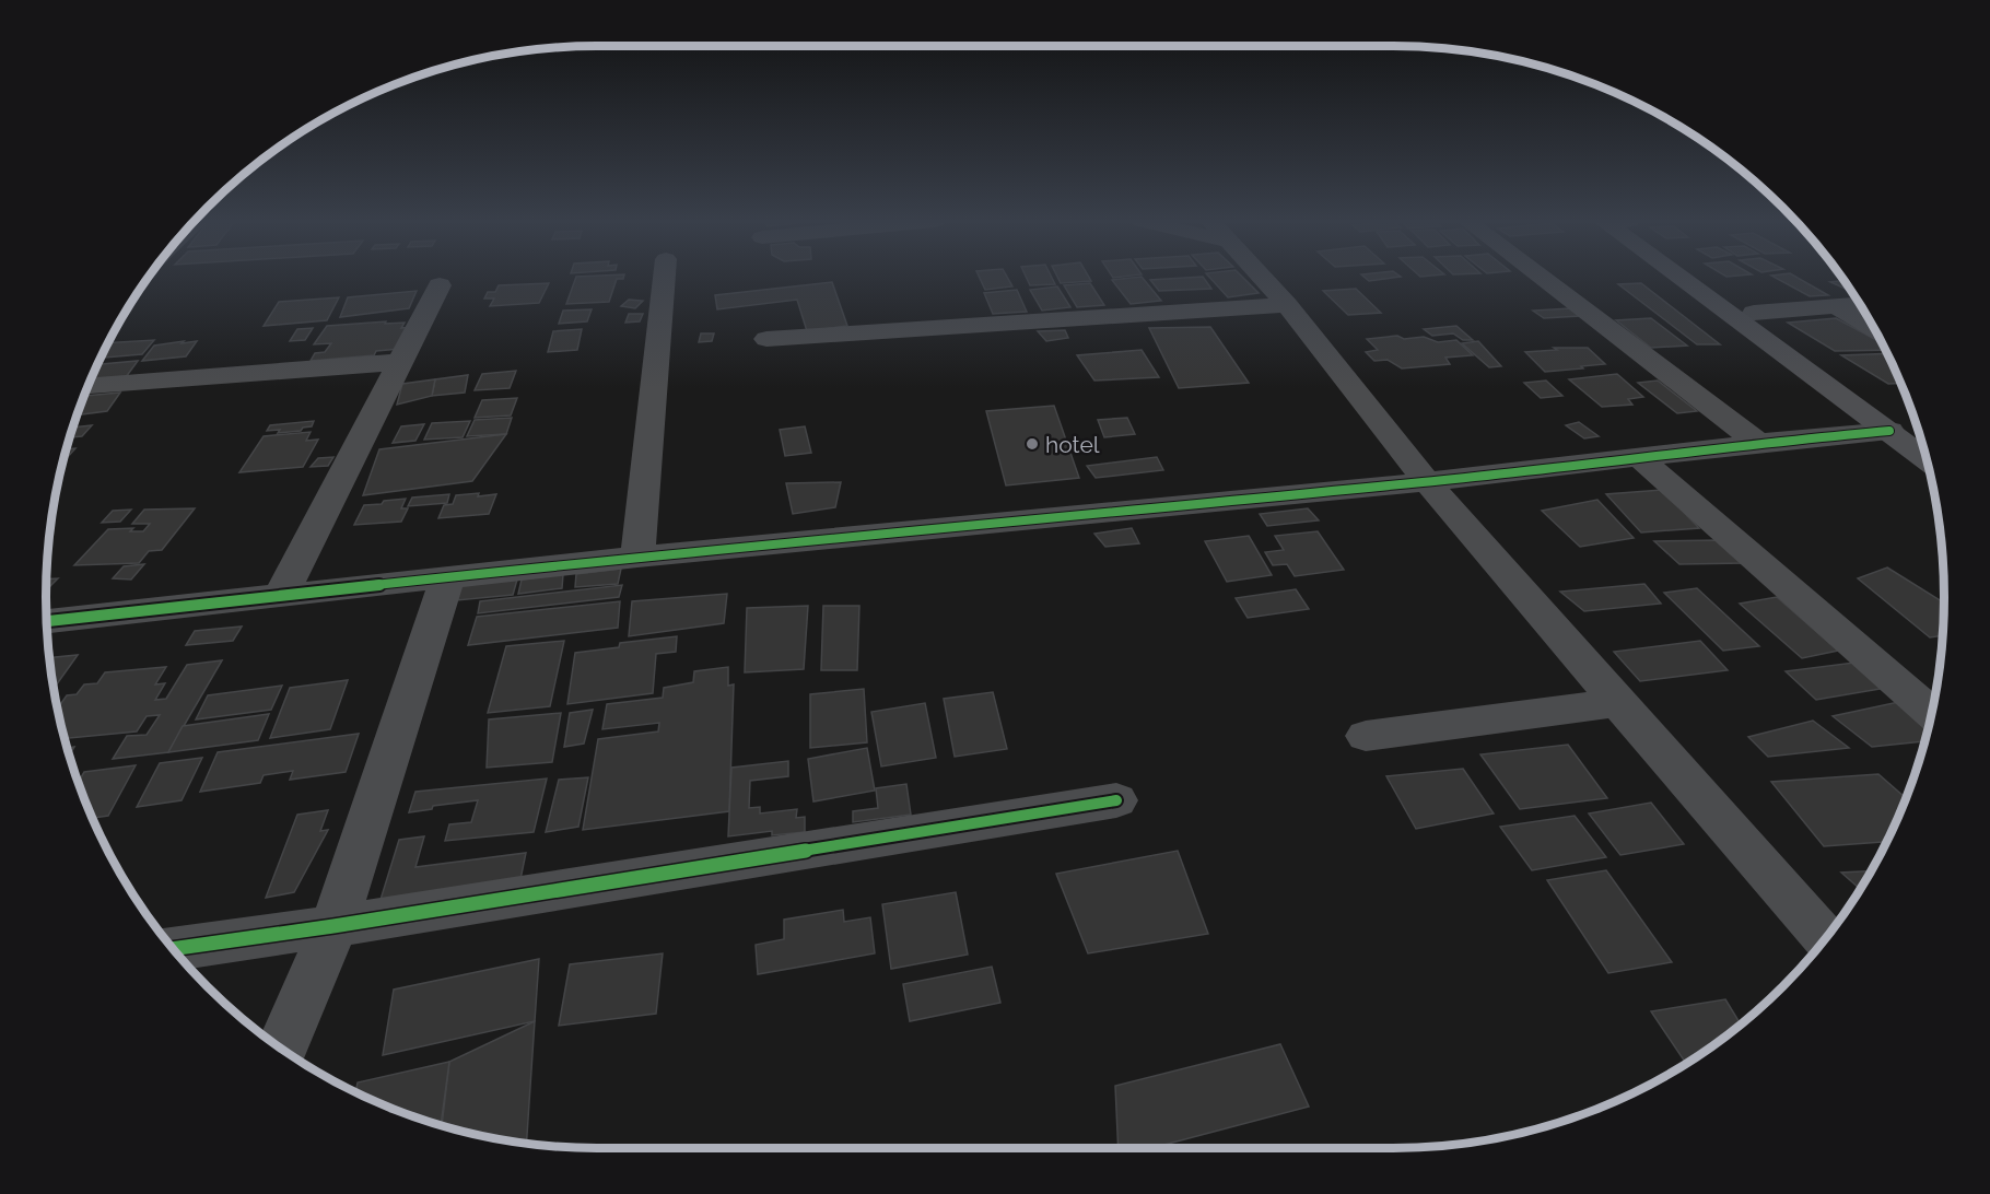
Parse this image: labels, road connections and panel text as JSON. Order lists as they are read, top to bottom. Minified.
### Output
{"places":["hotel"]}
